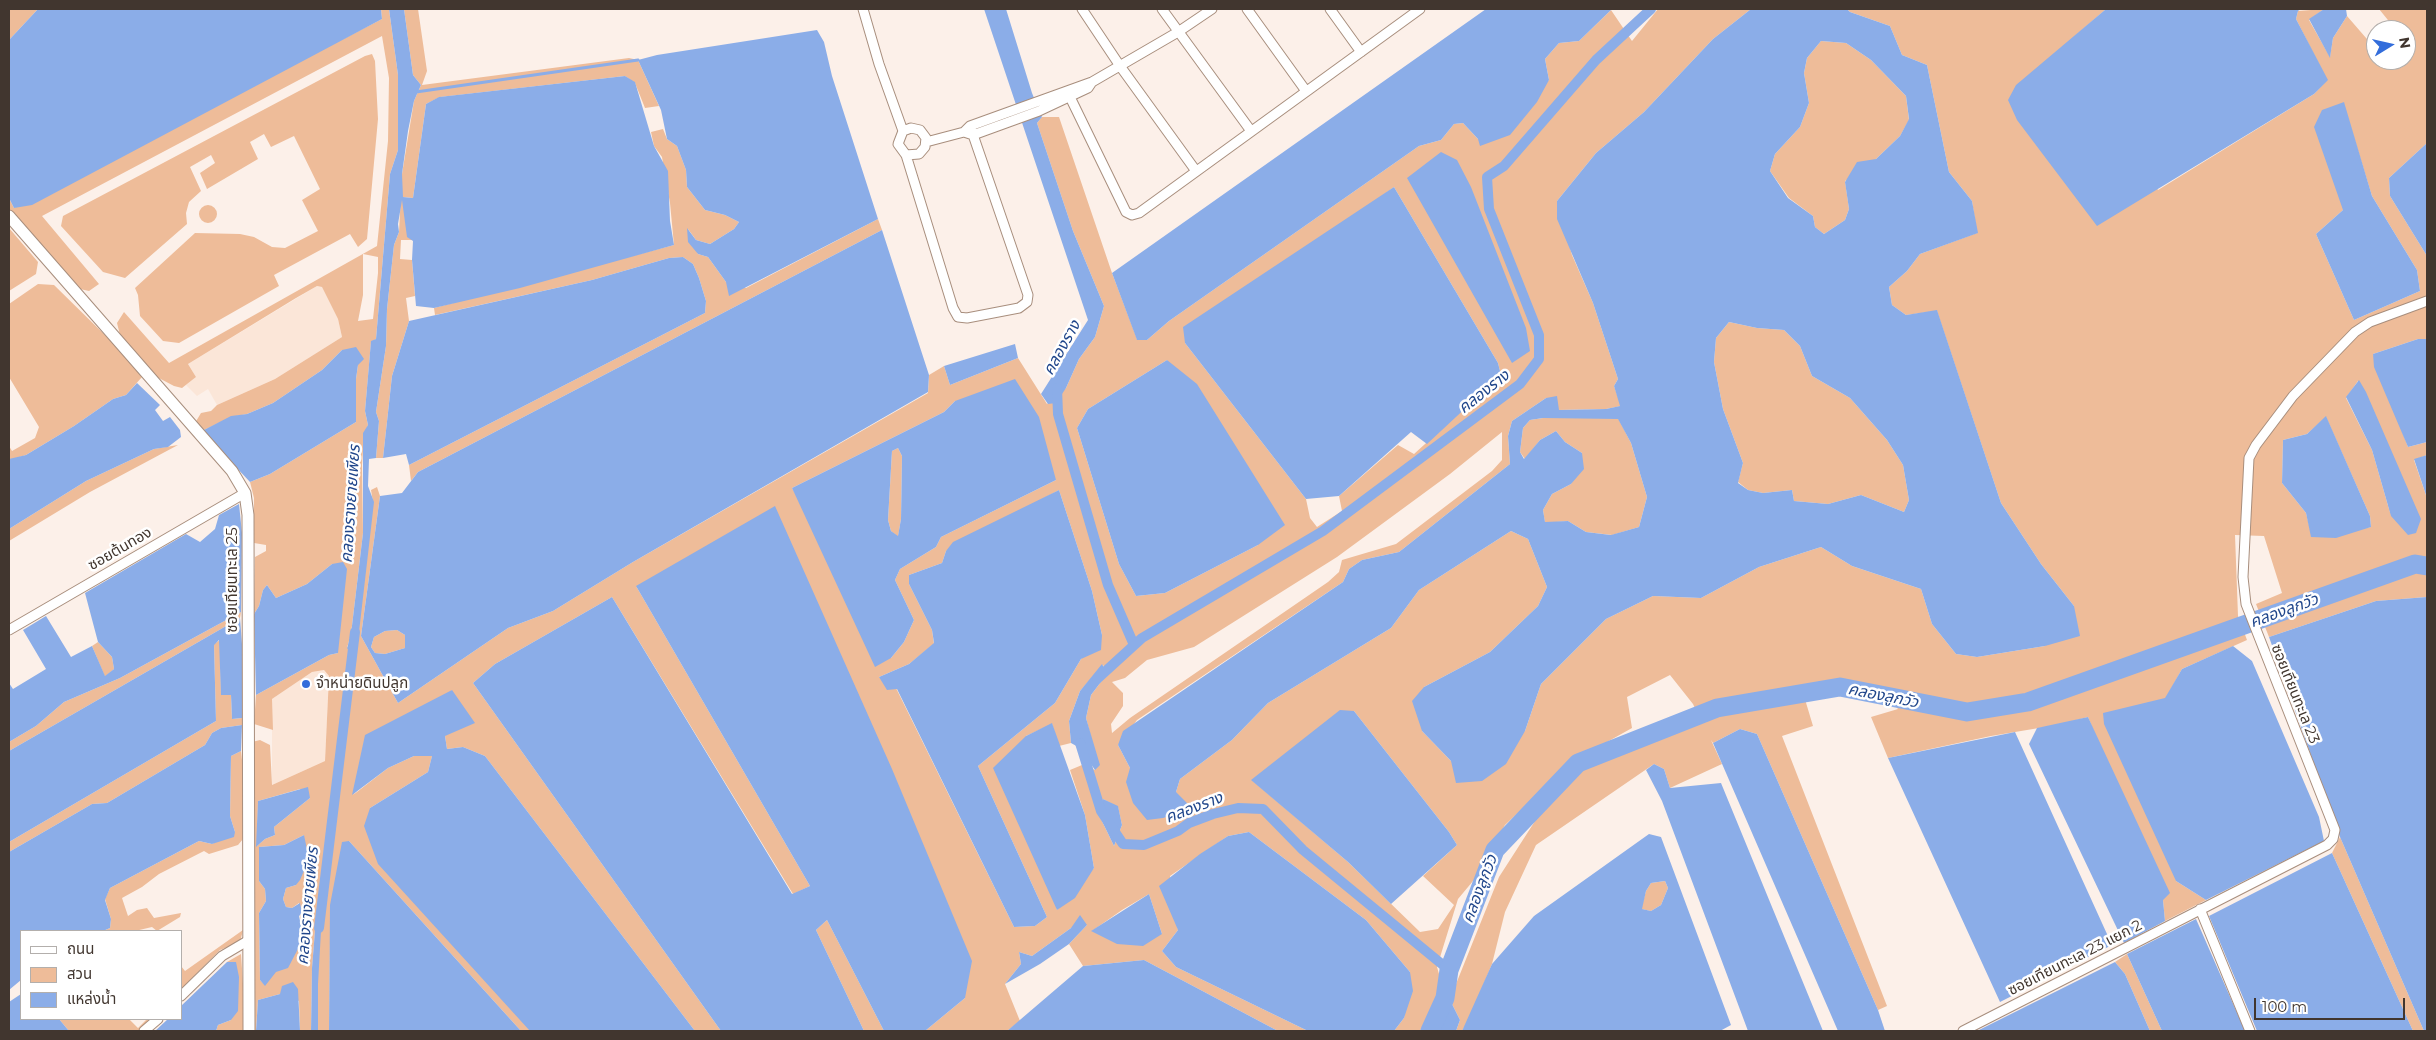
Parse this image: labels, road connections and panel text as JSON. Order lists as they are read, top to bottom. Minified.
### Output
{"streets":{"street":["ซอยต้นทอง","ซอยเทียนทะเล 25","ซอยเทียนทะเล 23","ซอยเทียนทะเล 23 แยก 2"]},"crossings":[["ซอยต้นทอง","ซอยเทียนทะเล 25"],["ซอยเทียนทะเล 23","ซอยเทียนทะเล 23 แยก 2"]],"water":["คลองราง","คลองรางยายเพียร","คลองลูกวัว"],"places":["จำหน่ายดินปลูก"],"legend":["ถนน","สวน","แหล่งน้ำ"],"scale_bar":"100 m","north":"right"}
